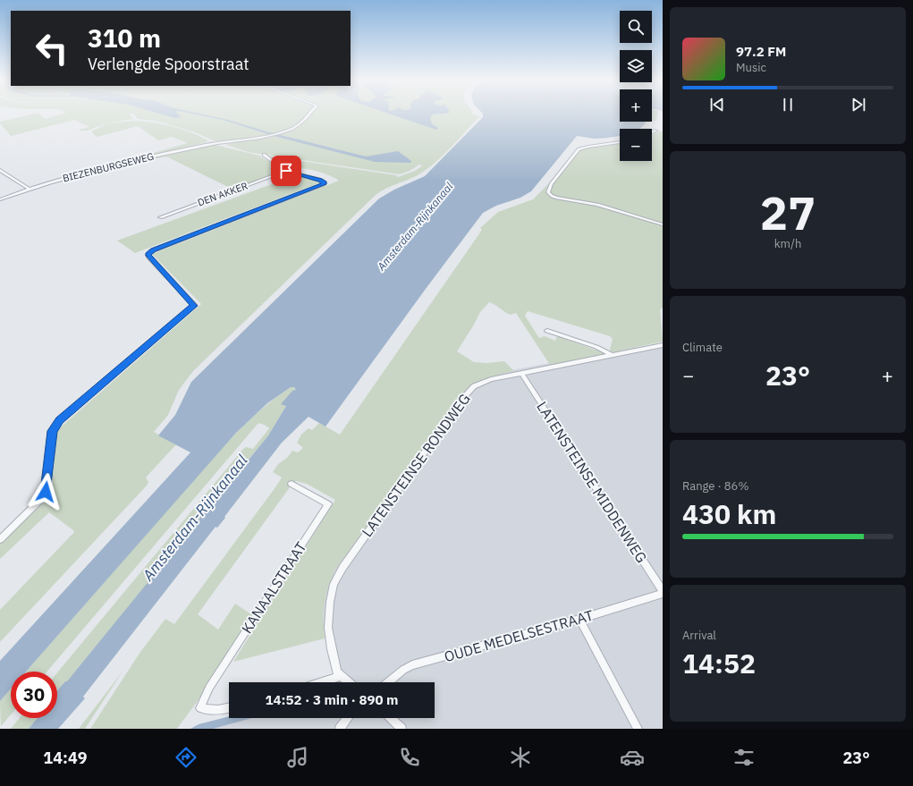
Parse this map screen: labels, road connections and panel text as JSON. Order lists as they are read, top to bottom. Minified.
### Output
{"streets":{"street":["BIEZENBURGSEWEG","DEN AKKER","LATENSTEINSE RONDWEG","LATENSTEINSE MIDDENWEG","KANAALSTRAAT","OUDE MEDELSESTRAAT"]},"crossings":[["LATENSTEINSE RONDWEG","LATENSTEINSE MIDDENWEG"],["LATENSTEINSE MIDDENWEG","OUDE MEDELSESTRAAT"]],"water":["Amsterdam-Rijnkanaal"],"page":{"map_buttons":["+","−"],"turn":["310 m","Verlengde Spoorstraat"],"song":["97.2 FM","Music"],"tile":[["27","km/h"],"Climate",["Range · 86%","430 km"],["Arrival","14:52"]],"heat":["−","23°","+"],"limit":"30","trip":"14:52 · 3 min · 890 m","tabs":["14:49","23°"]}}
